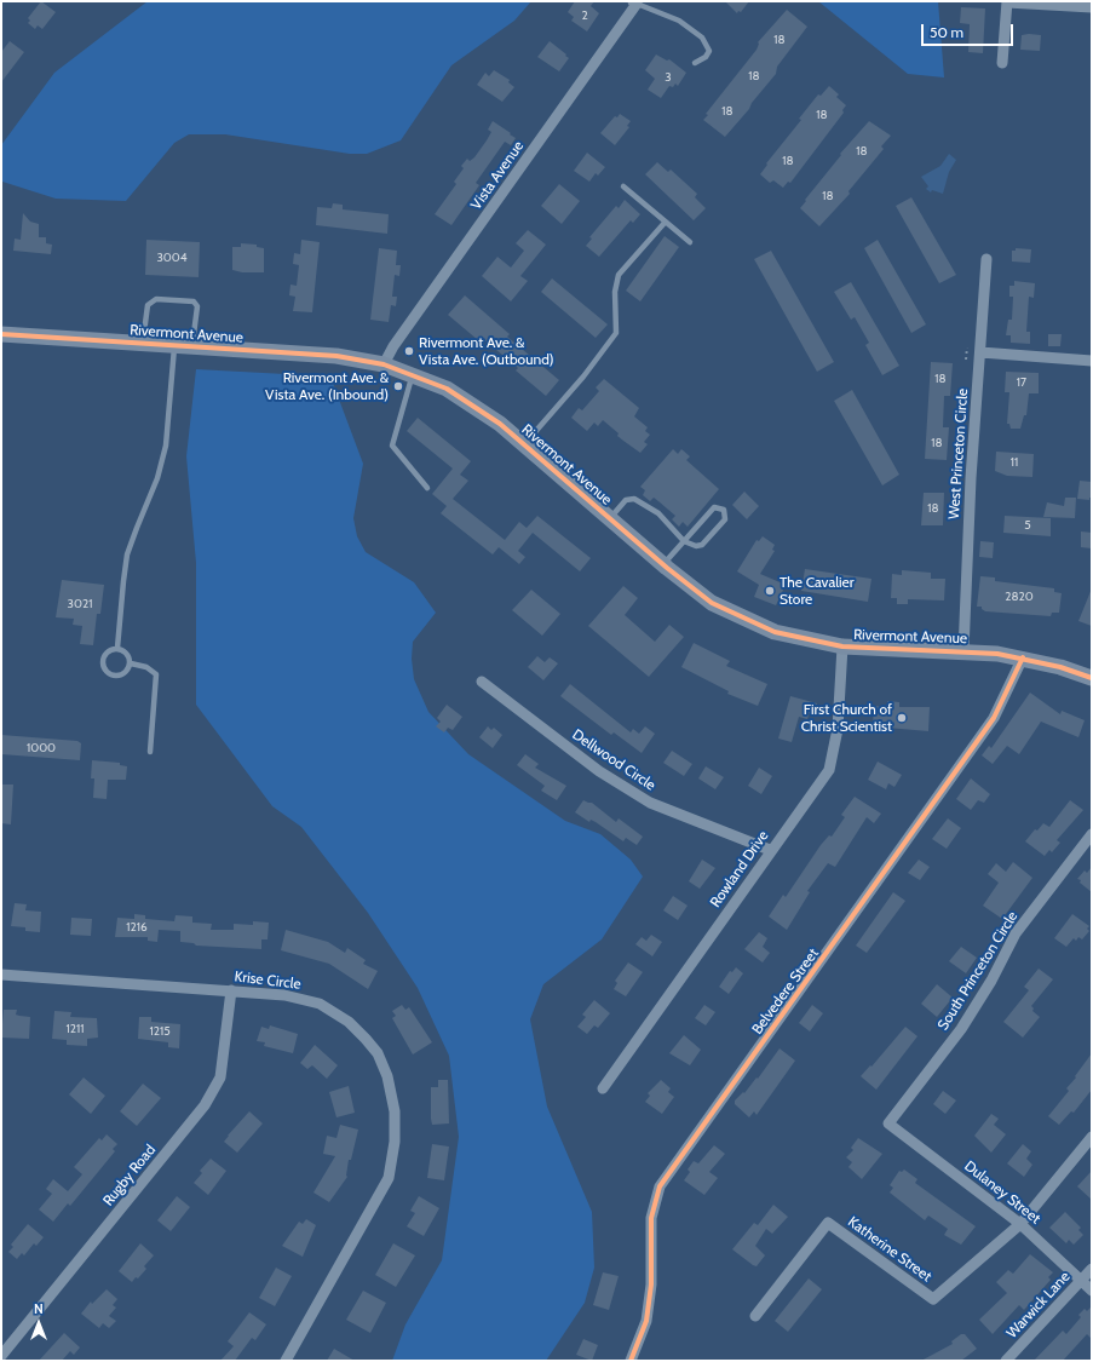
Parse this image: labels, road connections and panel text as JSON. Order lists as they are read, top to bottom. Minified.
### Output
{"streets":{"main road":["Rivermont Avenue"],"street":["Vista Avenue","West Princeton Circle","Dellwood Circle","Rowland Drive","South Princeton Circle","Krise Circle","Belvedere Street","Rugby Road","Dulaney Street","Katherine Street","Warwick Lane"]},"crossings":[["Vista Avenue","Rivermont Avenue"],["Rivermont Avenue","West Princeton Circle"],["Rivermont Avenue","Rowland Drive"],["Rivermont Avenue","Belvedere Street"],["Dellwood Circle","Rowland Drive"],["South Princeton Circle","Dulaney Street"],["Krise Circle","Rugby Road"],["Dulaney Street","Katherine Street"],["Dulaney Street","Warwick Lane"]],"places":["Rivermont Ave. & Vista Ave. (Outbound)","Rivermont Ave. & Vista Ave. (Inbound)","The Cavalier Store","First Church of Christ Scientist"],"house_numbers":["2","18","18","3","18","18","18","18","18","3004","18","17","18","11","18","5","2820","3021","1000","1216","1211","1215"],"scale_bar":"50 m","north":"top"}
